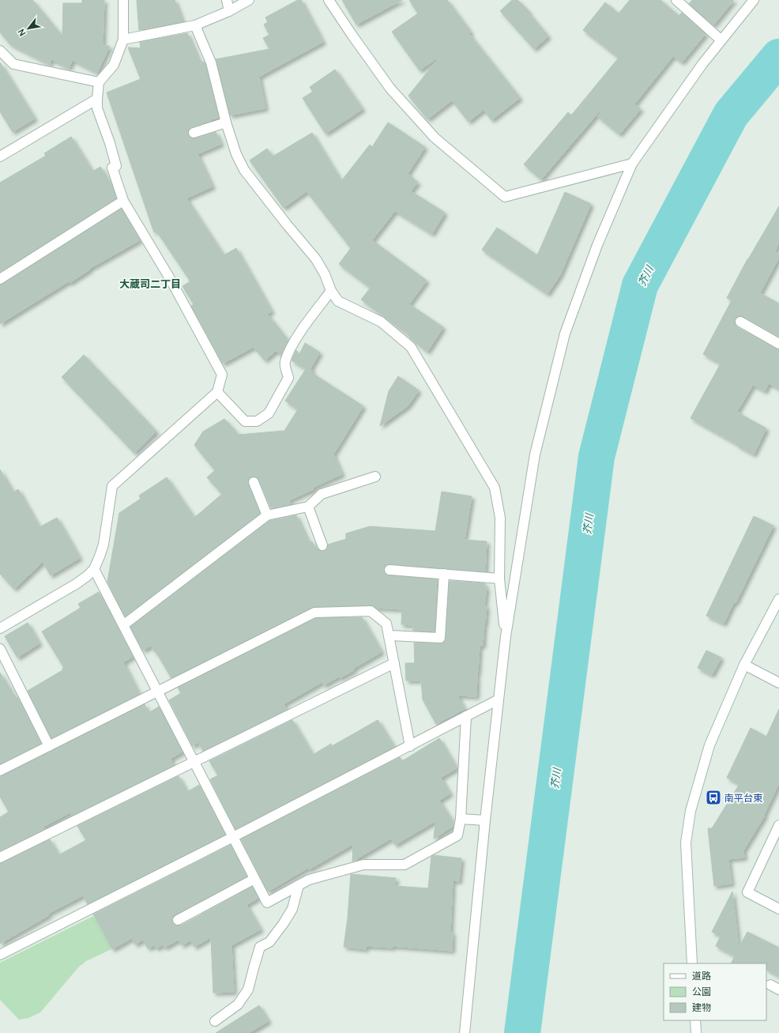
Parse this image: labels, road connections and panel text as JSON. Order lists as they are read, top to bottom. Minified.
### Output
{"districts":["大蔵司二丁目"],"water":["芥川"],"places":{"bus stop":["南平台東"]},"legend":["道路","公園","建物"],"north":"bottom left"}
